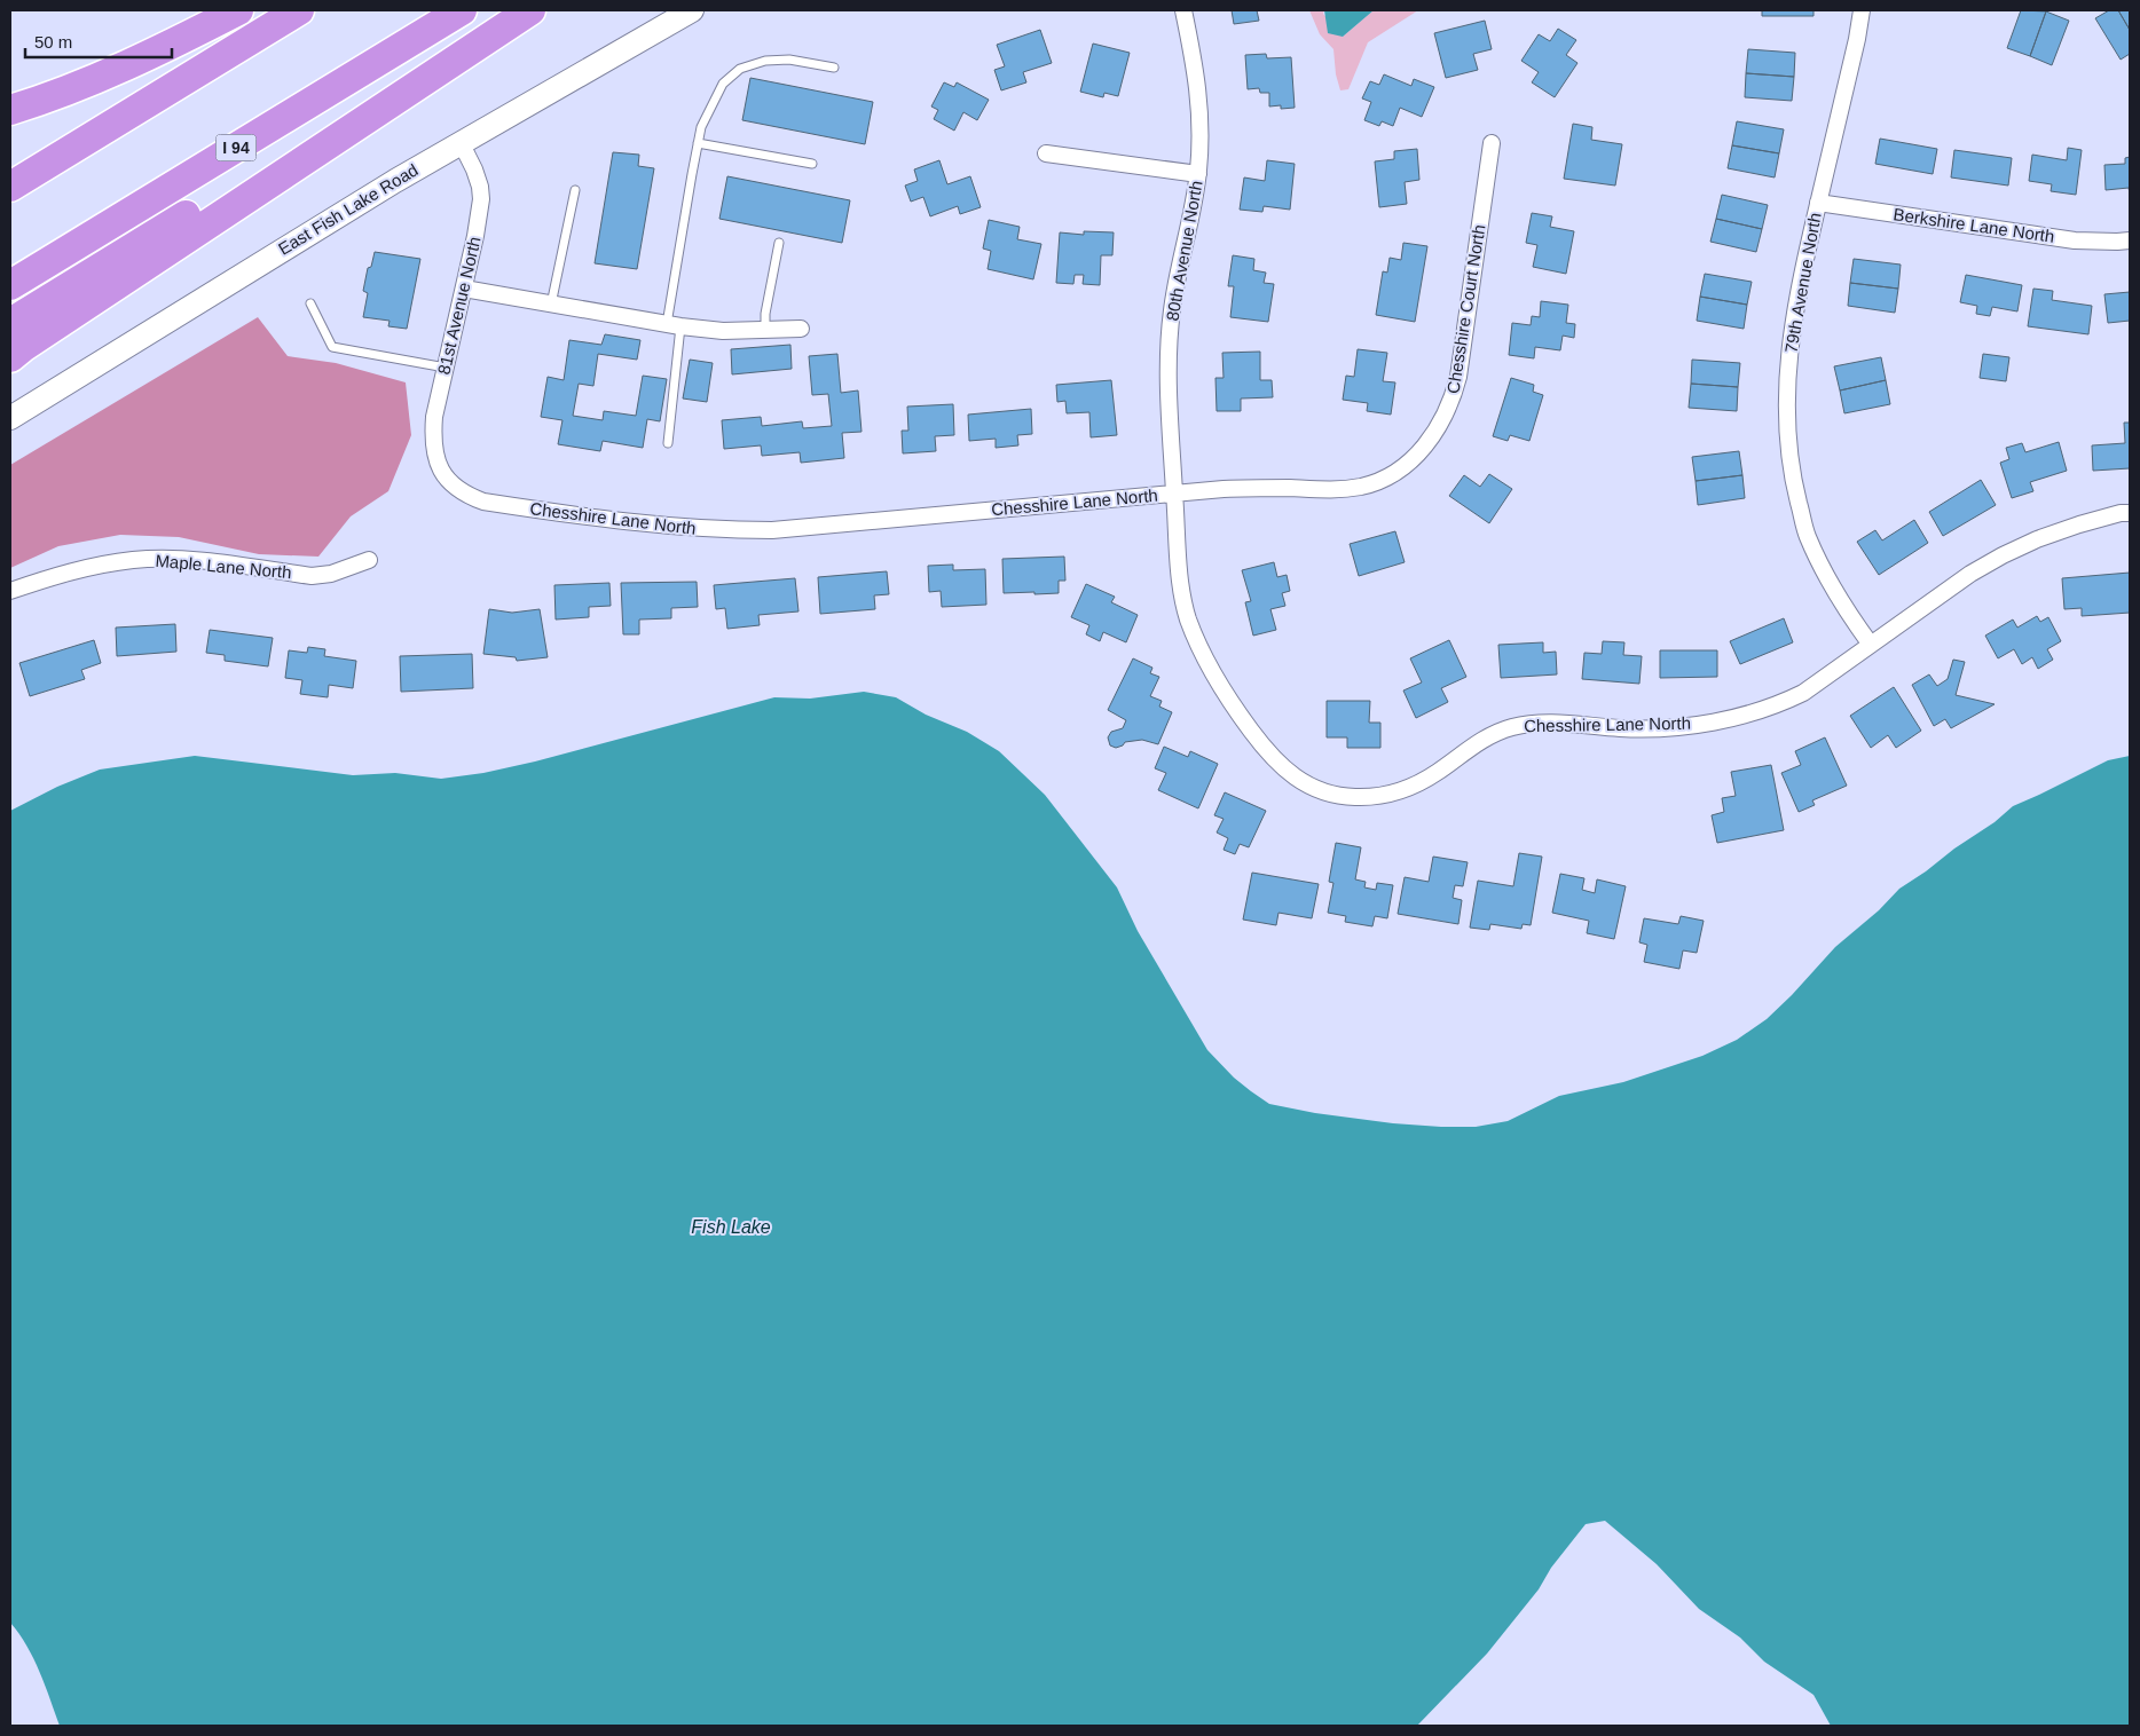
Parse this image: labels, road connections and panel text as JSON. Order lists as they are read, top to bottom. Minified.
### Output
{"streets":{"highway":["I 94"],"street":["East Fish Lake Road","Berkshire Lane North","80th Avenue North","79th Avenue North","81st Avenue North","Chesshire Court North","Chesshire Lane North","Maple Lane North"]},"crossings":[["East Fish Lake Road","81st Avenue North"],["Berkshire Lane North","79th Avenue North"],["80th Avenue North","Chesshire Court North"],["80th Avenue North","Chesshire Lane North"],["79th Avenue North","Chesshire Lane North"],["81st Avenue North","Chesshire Lane North"],["Chesshire Court North","Chesshire Lane North"]],"water":["Fish Lake"],"scale_bar":"50 m"}
